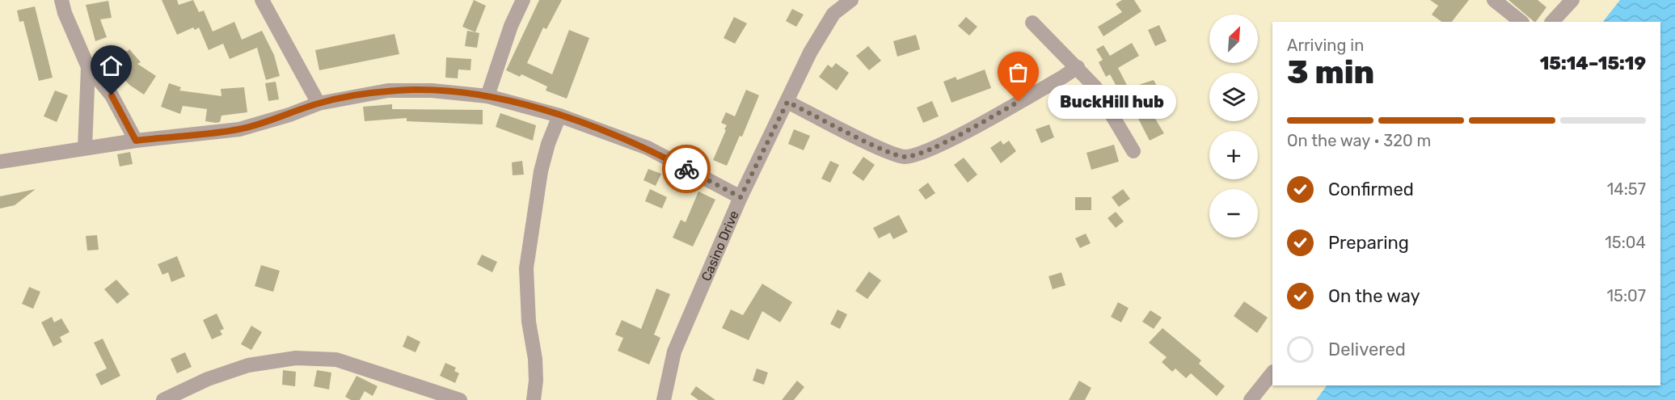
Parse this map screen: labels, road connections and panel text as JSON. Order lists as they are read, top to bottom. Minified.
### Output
{"streets":{"street":["Casino Drive"]},"places":["BuckHill hub"],"north":"top right","page":{"map_buttons":["+","−"],"heading":["3 min","Arriving in","15:14–15:19"],"bubble":"BuckHill hub","bar":"On the way · 320 m","list":[["Confirmed","14:57"],["Preparing","15:04"],["On the way","15:07"],"Delivered"]}}
